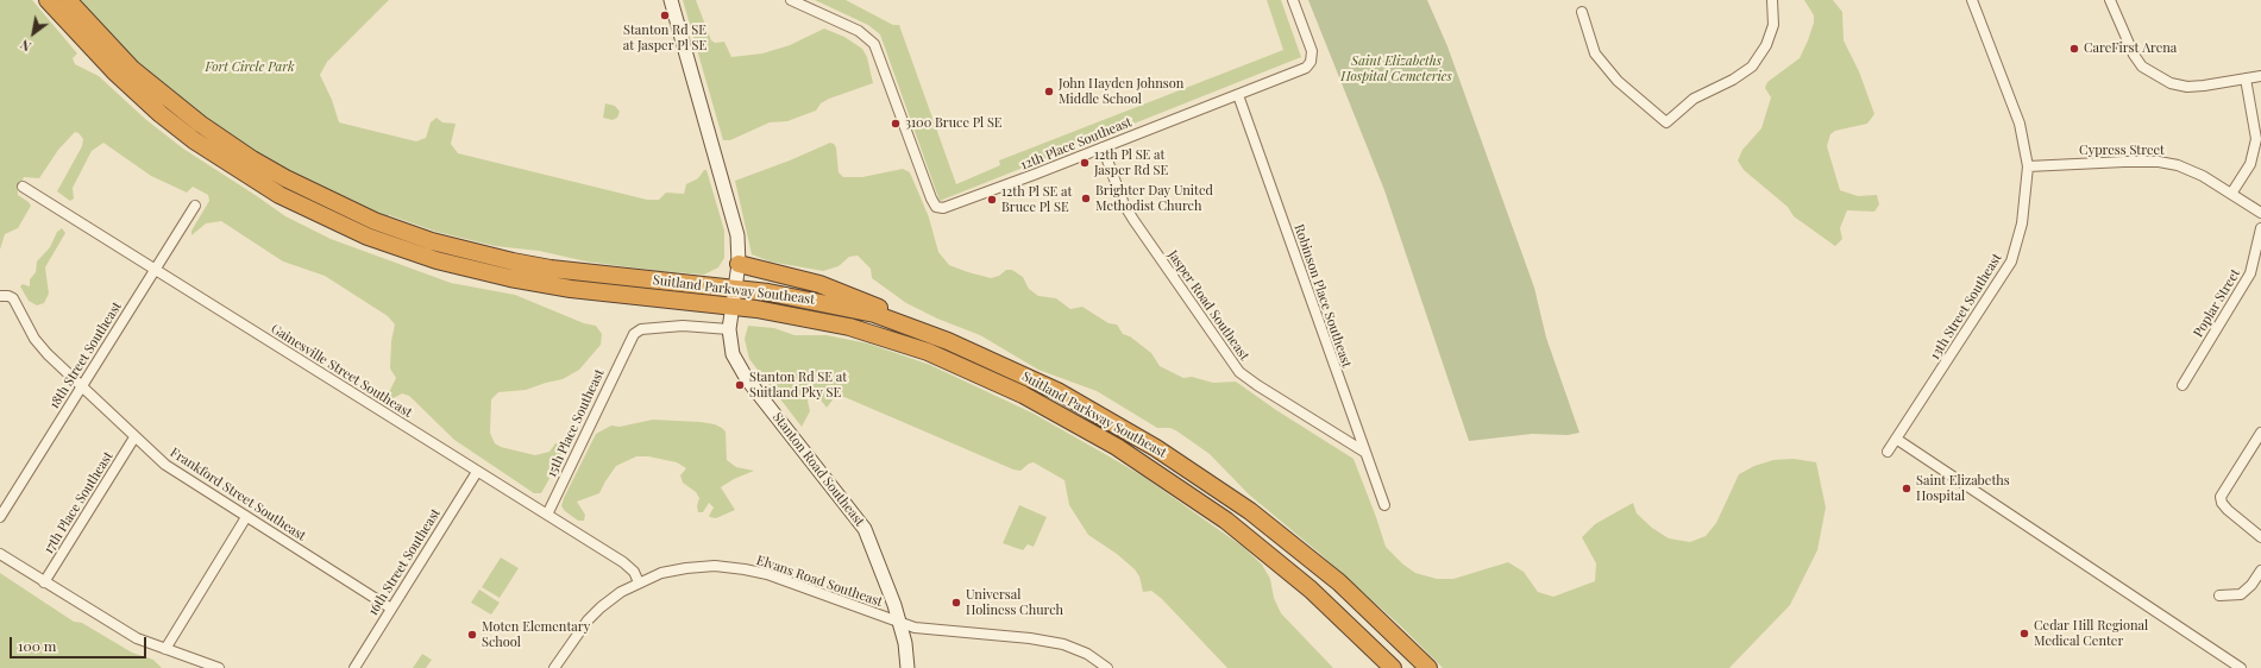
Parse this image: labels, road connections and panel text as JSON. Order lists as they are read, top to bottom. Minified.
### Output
{"streets":{"highway":["Suitland Parkway Southeast"],"street":["12th Place Southeast","Cypress Street","Robinson Place Southeast","Poplar Street","Jasper Road Southeast","13th Street Southeast","18th Street Southeast","Gainesville Street Southeast","15th Place Southeast","Stanton Road Southeast","Frankford Street Southeast","17th Place Southeast","16th Street Southeast","Elvans Road Southeast"]},"crossings":[["12th Place Southeast","Robinson Place Southeast"],["12th Place Southeast","Jasper Road Southeast"],["Cypress Street","13th Street Southeast"],["Suitland Parkway Southeast","Stanton Road Southeast"],["Robinson Place Southeast","Jasper Road Southeast"],["18th Street Southeast","Gainesville Street Southeast"],["18th Street Southeast","Frankford Street Southeast"],["Gainesville Street Southeast","15th Place Southeast"],["Gainesville Street Southeast","16th Street Southeast"],["Gainesville Street Southeast","Elvans Road Southeast"],["15th Place Southeast","Stanton Road Southeast"],["Stanton Road Southeast","Elvans Road Southeast"],["Frankford Street Southeast","17th Place Southeast"],["Frankford Street Southeast","16th Street Southeast"]],"parks":["Saint Elizabeths Hospital Cemeteries","Fort Circle Park"],"places":["Stanton Rd SE at Jasper Pl SE","CareFirst Arena","John Hayden Johnson Middle School","3100 Bruce Pl SE","12th Pl SE at Jasper Rd SE","Brighter Day United Methodist Church","12th Pl SE at Bruce Pl SE","Stanton Rd SE at Suitland Pky SE","Saint Elizabeths Hospital","Universal Holiness Church","Cedar Hill Regional Medical Center","Moten Elementary School"],"scale_bar":"100 m","north":"bottom left"}
